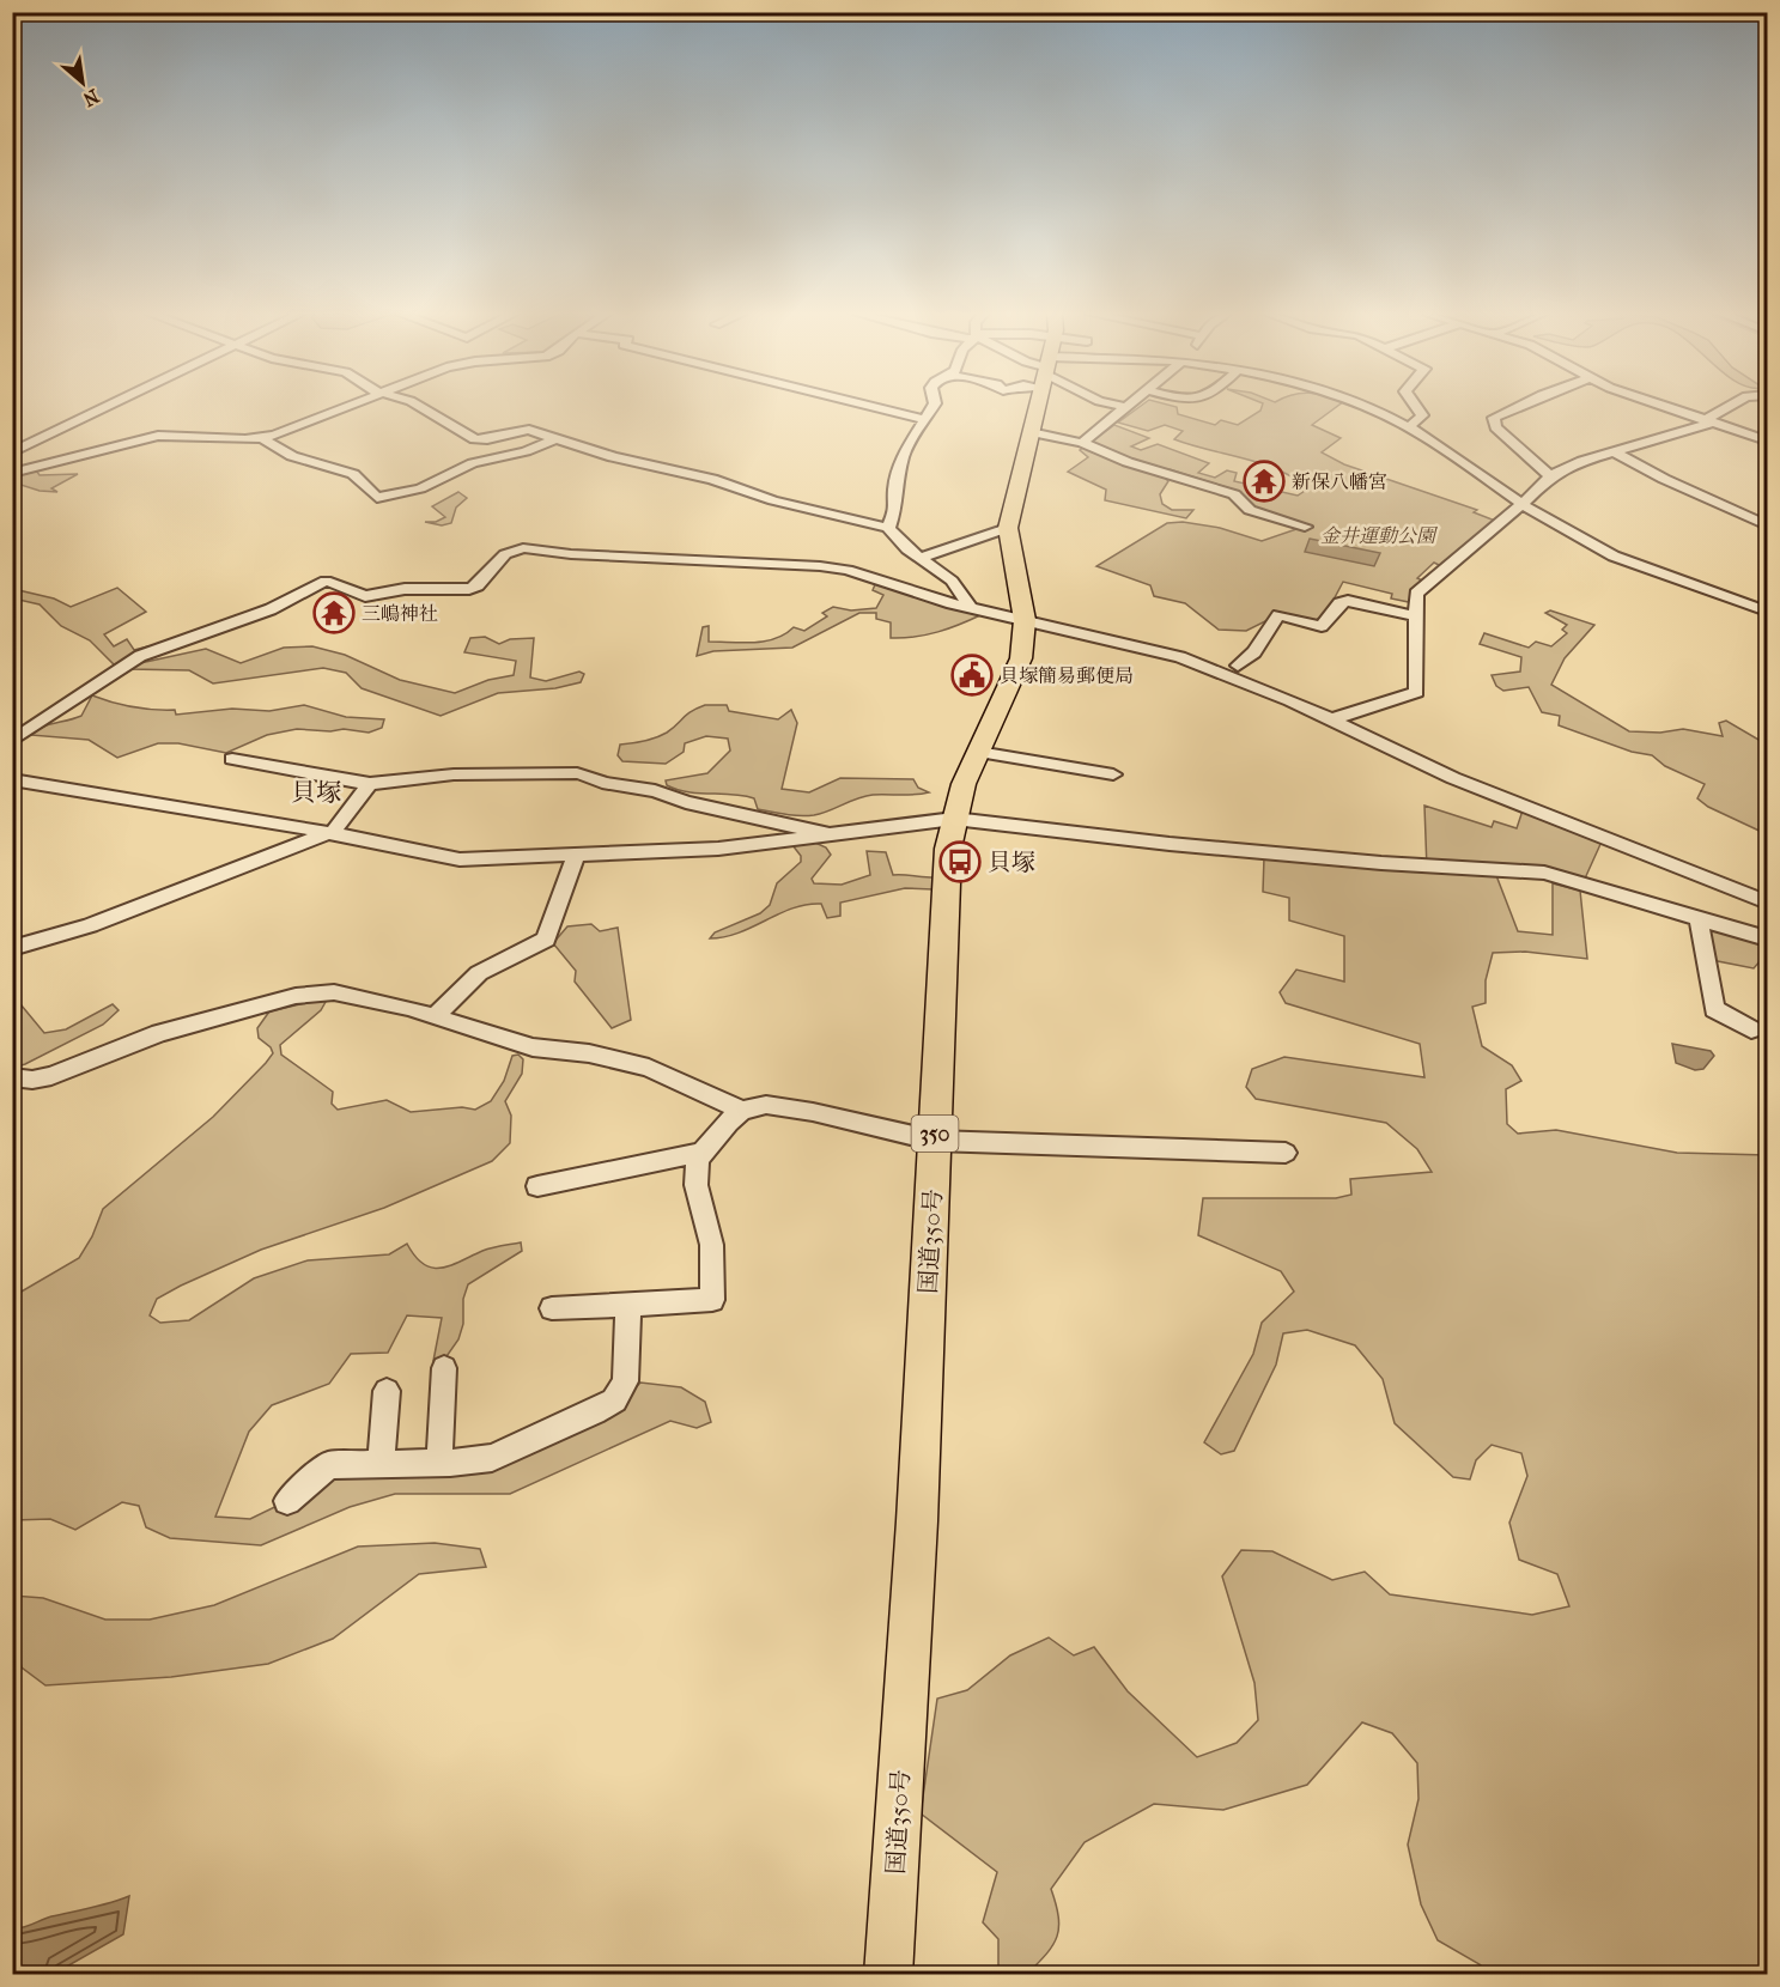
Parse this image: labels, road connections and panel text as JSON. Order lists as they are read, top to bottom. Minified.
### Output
{"streets":{"highway":["350","国道350号"]},"districts":["貝塚"],"parks":["金井運動公園"],"places":{"temple":["新保八幡宮","三嶋神社"],"public building":["貝塚簡易郵便局"],"bus stop":["貝塚"]},"north":"bottom right"}
